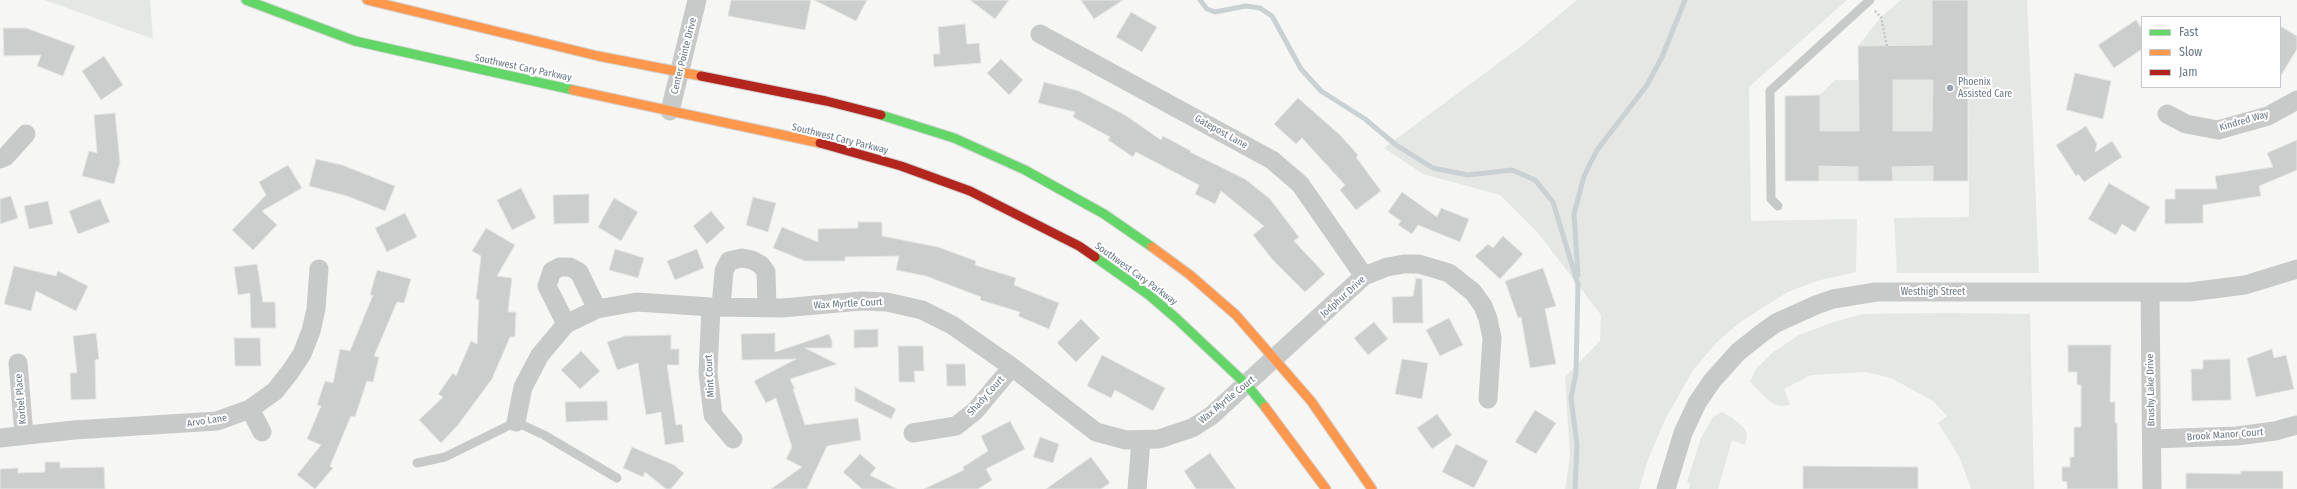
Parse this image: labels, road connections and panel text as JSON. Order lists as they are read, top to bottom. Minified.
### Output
{"streets":{"main road":["Southwest Cary Parkway"],"street":["Center Pointe Drive","Kindred Way","Gatepost Lane","Westhigh Street","Jodphur Drive","Wax Myrtle Court","Mint Court","Brushy Lake Drive","Shady Court","Korbel Place","Arvo Lane","Brook Manor Court"]},"crossings":[["Center Pointe Drive","Southwest Cary Parkway"],["Southwest Cary Parkway","Wax Myrtle Court"],["Gatepost Lane","Jodphur Drive"],["Westhigh Street","Brushy Lake Drive"],["Jodphur Drive","Wax Myrtle Court"],["Wax Myrtle Court","Mint Court"],["Wax Myrtle Court","Shady Court"],["Brushy Lake Drive","Brook Manor Court"],["Korbel Place","Arvo Lane"]],"places":["Phoenix Assisted Care"],"legend":["Fast","Slow","Jam"]}
